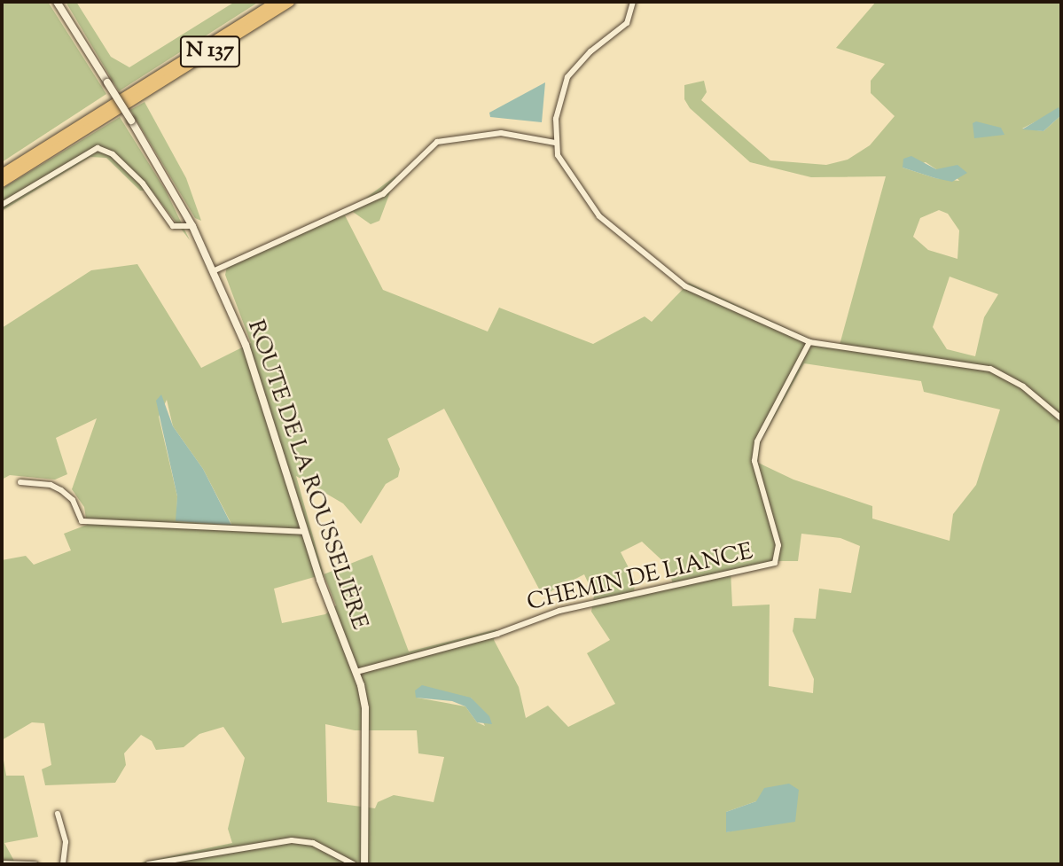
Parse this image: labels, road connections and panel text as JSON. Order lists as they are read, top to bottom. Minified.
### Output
{"streets":{"highway":["N 137"],"street":["ROUTE DE LA ROUSSELIÈRE","CHEMIN DE LIANCE"]},"crossings":[["ROUTE DE LA ROUSSELIÈRE","CHEMIN DE LIANCE"]]}
